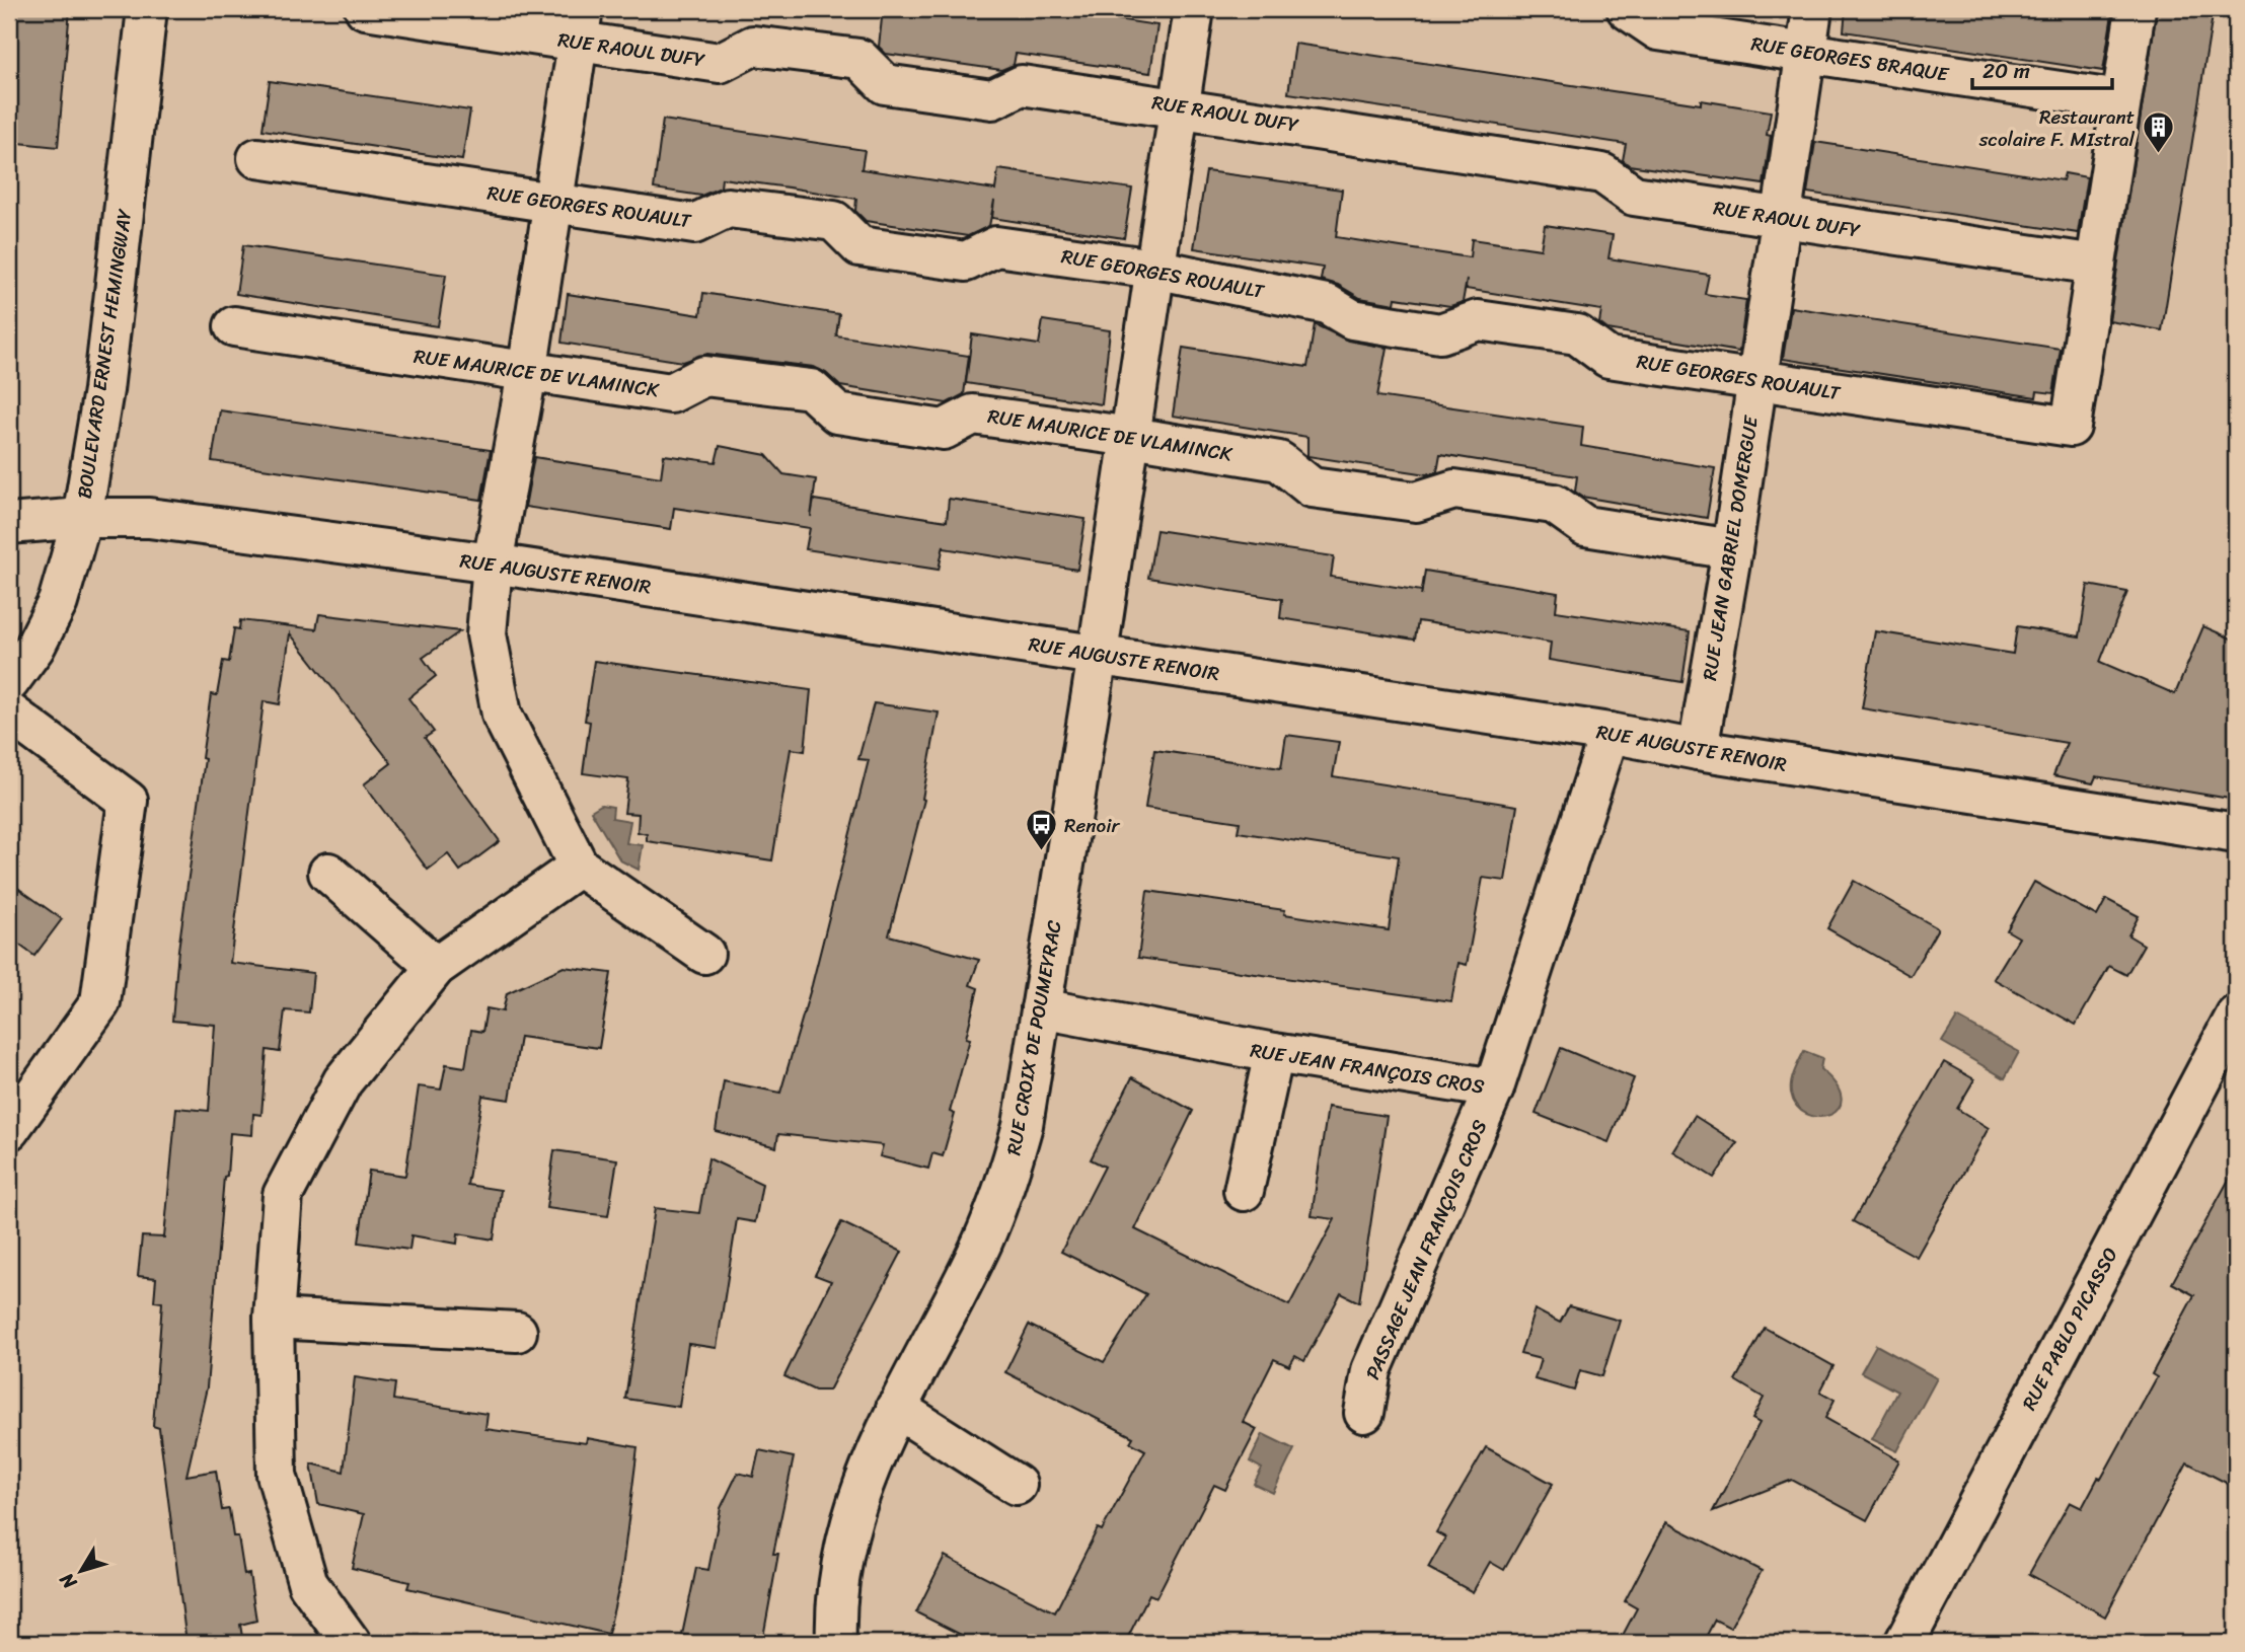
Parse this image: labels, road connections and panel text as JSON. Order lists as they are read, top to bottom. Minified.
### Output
{"streets":{"street":["RUE RAOUL DUFY","RUE GEORGES BRAQUE","RUE GEORGES ROUAULT","BOULEVARD ERNEST HEMINGWAY","RUE MAURICE DE VLAMINCK","RUE JEAN GABRIEL DOMERGUE","RUE AUGUSTE RENOIR","RUE CROIX DE POUMEYRAC","RUE JEAN FRANÇOIS CROS","PASSAGE JEAN FRANÇOIS CROS","RUE PABLO PICASSO"]},"crossings":[["RUE RAOUL DUFY","RUE GEORGES ROUAULT"],["RUE RAOUL DUFY","RUE JEAN GABRIEL DOMERGUE"],["RUE RAOUL DUFY","RUE CROIX DE POUMEYRAC"],["RUE GEORGES BRAQUE","RUE JEAN GABRIEL DOMERGUE"],["RUE GEORGES ROUAULT","RUE JEAN GABRIEL DOMERGUE"],["RUE GEORGES ROUAULT","RUE CROIX DE POUMEYRAC"],["BOULEVARD ERNEST HEMINGWAY","RUE AUGUSTE RENOIR"],["RUE MAURICE DE VLAMINCK","RUE JEAN GABRIEL DOMERGUE"],["RUE MAURICE DE VLAMINCK","RUE CROIX DE POUMEYRAC"],["RUE JEAN GABRIEL DOMERGUE","RUE AUGUSTE RENOIR"],["RUE AUGUSTE RENOIR","RUE CROIX DE POUMEYRAC"],["RUE AUGUSTE RENOIR","RUE JEAN FRANÇOIS CROS"],["RUE CROIX DE POUMEYRAC","RUE JEAN FRANÇOIS CROS"],["RUE JEAN FRANÇOIS CROS","PASSAGE JEAN FRANÇOIS CROS"]],"places":{"building":["Restaurant scolaire F. MIstral"],"bus stop":["Renoir"]},"scale_bar":"20 m","north":"bottom left"}
